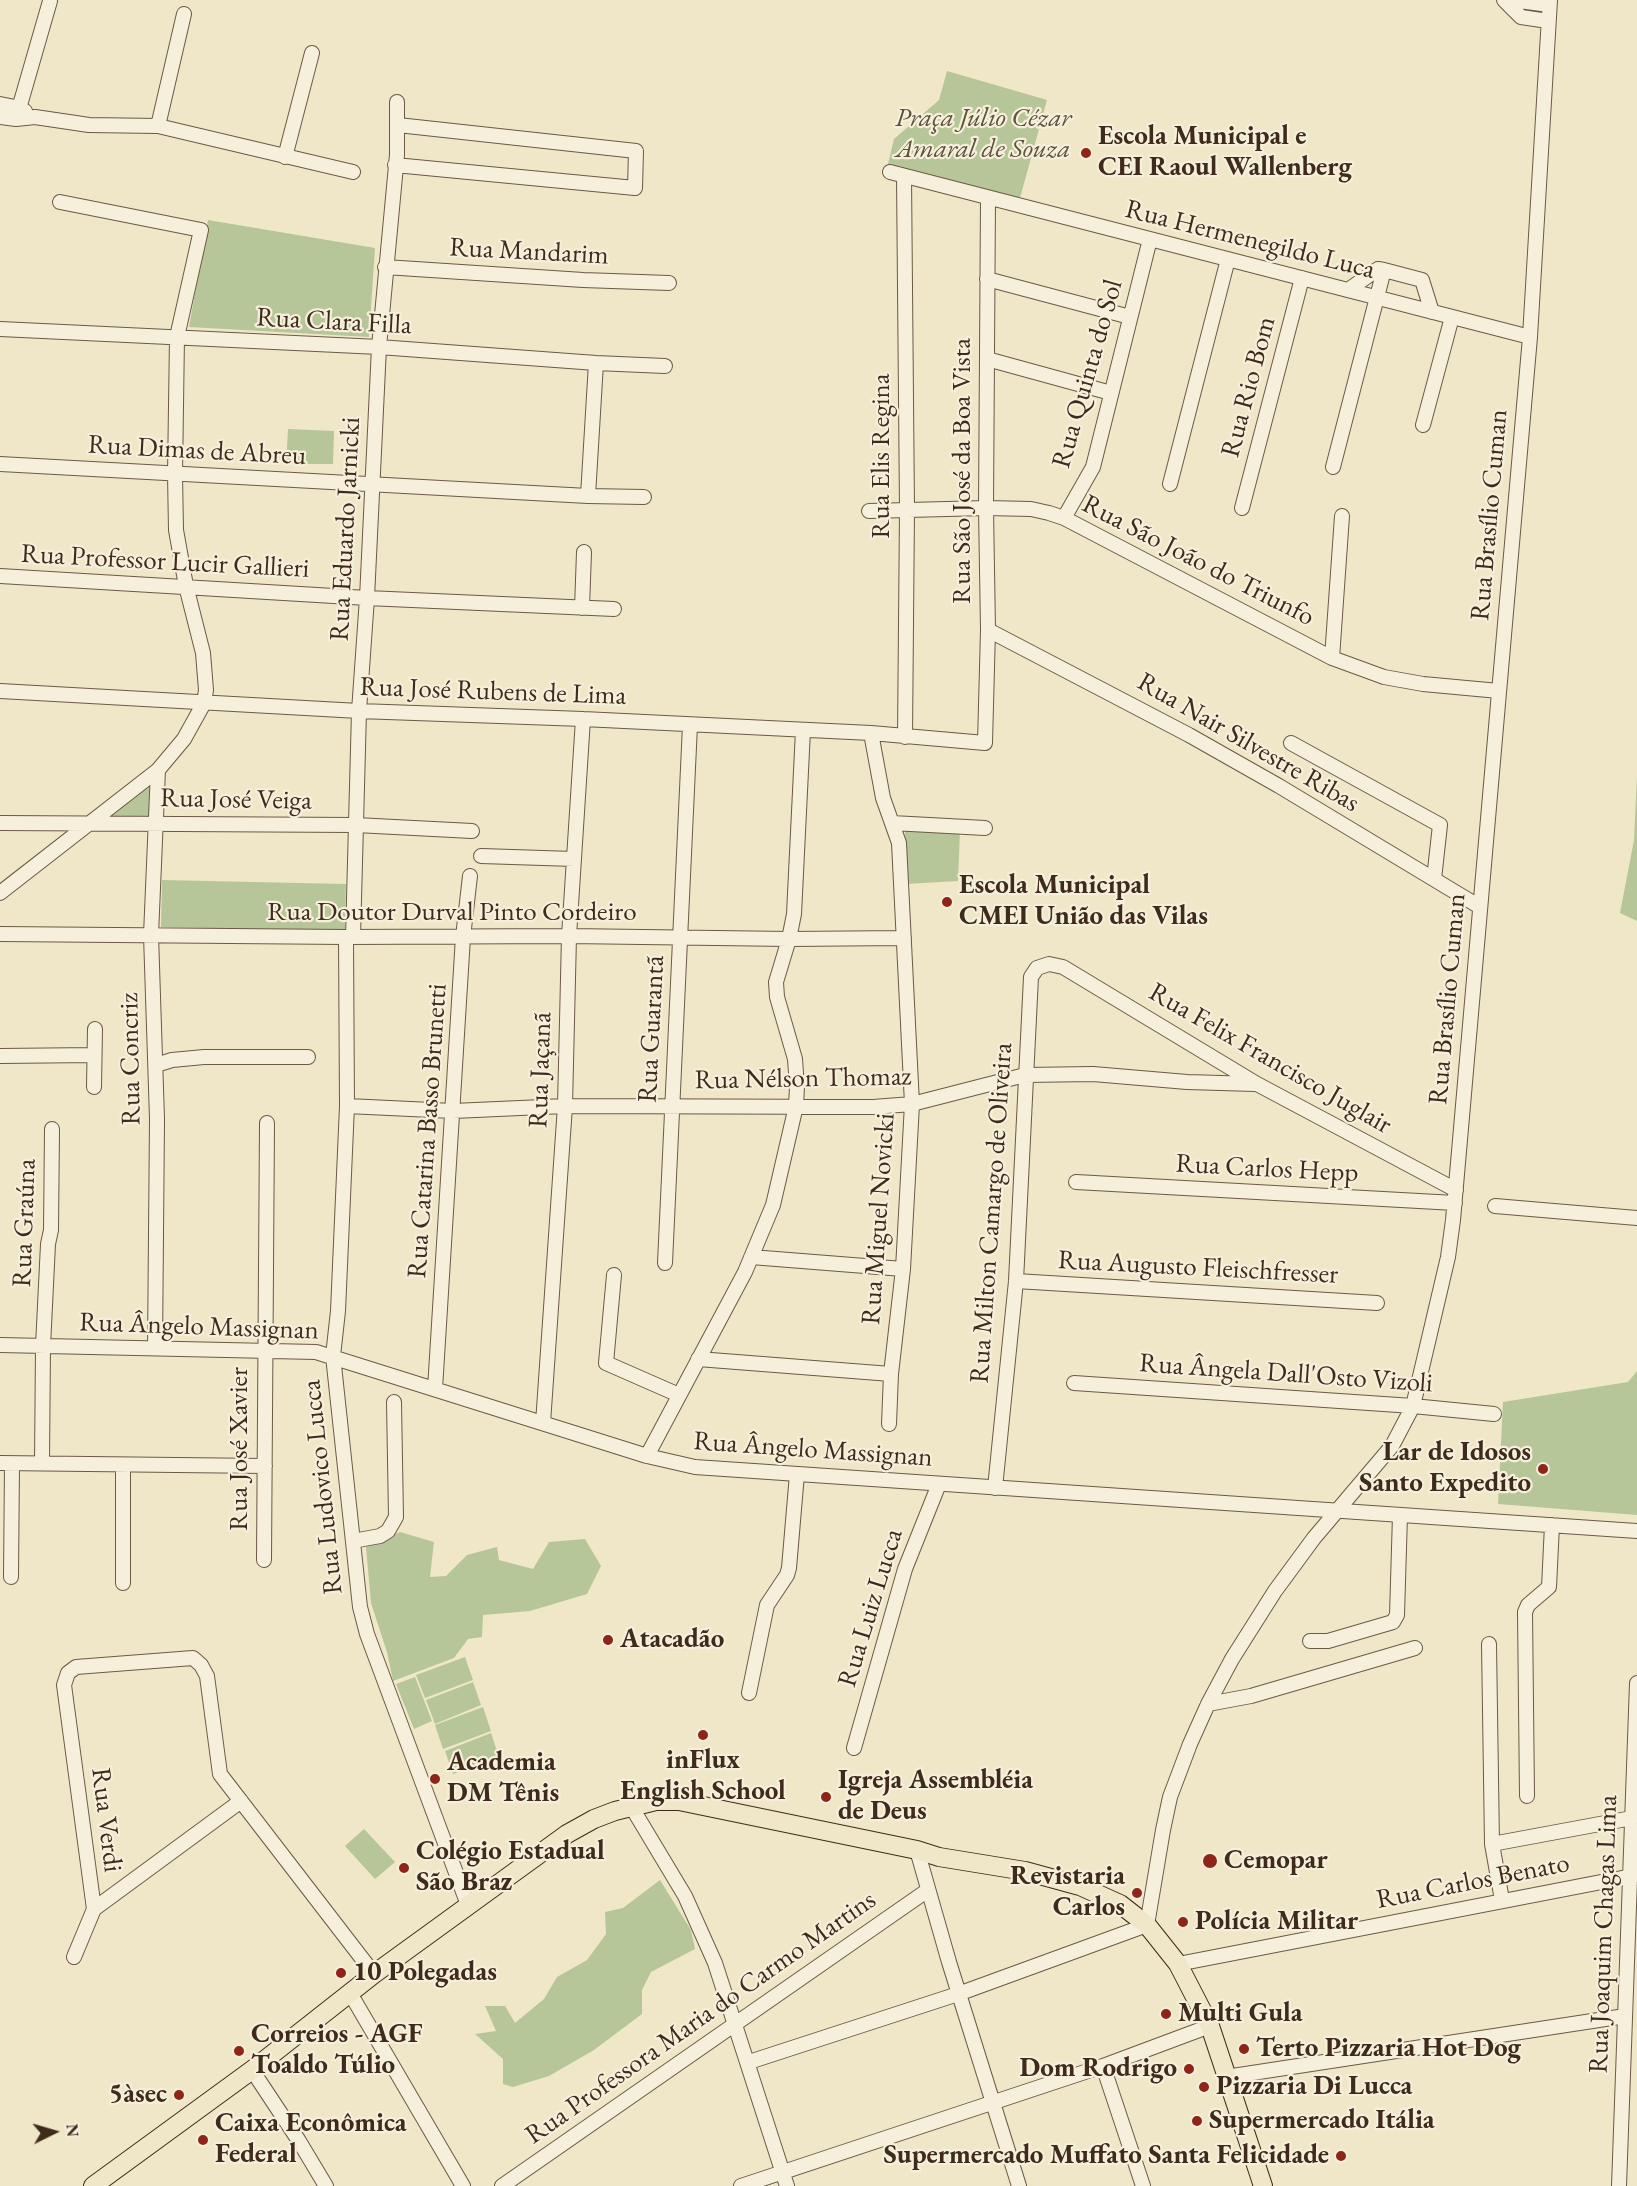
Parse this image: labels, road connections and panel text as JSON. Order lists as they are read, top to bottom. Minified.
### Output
{"streets":{"street":["Rua Hermenegildo Luca","Rua Mandarim","Rua Clara Filla","Rua Quinta do Sol","Rua Rio Bom","Rua Dimas de Abreu","Rua Elis Regina","Rua São José da Boa Vista","Rua Brasílio Cuman","Rua Eduardo Jarnicki","Rua São João do Triunfo","Rua Professor Lucir Gallieri","Rua José Rubens de Lima","Rua Nair Silvestre Ribas","Rua José Veiga","Rua Doutor Durval Pinto Cordeiro","Rua Guarantã","Rua Concriz","Rua Felix Francisco Juglair","Rua Jaçanã","Rua Nélson Thomaz","Rua Catarina Basso Brunetti","Rua Carlos Hepp","Rua Milton Camargo de Oliveira","Rua Miguel Novicki","Rua Graúna","Rua Augusto Fleischfresser","Rua Ângelo Massignan","Rua Ângela Dall'Osto Vizoli","Rua José Xavier","Rua Ludovico Lucca","Rua Luiz Lucca","Rua Verdi","Rua Carlos Benato","Rua Joaquim Chagas Lima","Rua Professora Maria do Carmo Martins"]},"crossings":[["Rua Hermenegildo Luca","Rua Quinta do Sol"],["Rua Hermenegildo Luca","Rua Rio Bom"],["Rua Hermenegildo Luca","Rua Elis Regina"],["Rua Hermenegildo Luca","Rua São José da Boa Vista"],["Rua Hermenegildo Luca","Rua Brasílio Cuman"],["Rua Mandarim","Rua Eduardo Jarnicki"],["Rua Clara Filla","Rua Eduardo Jarnicki"],["Rua Quinta do Sol","Rua São João do Triunfo"],["Rua Dimas de Abreu","Rua Eduardo Jarnicki"],["Rua Elis Regina","Rua São João do Triunfo"],["Rua Elis Regina","Rua José Rubens de Lima"],["Rua São José da Boa Vista","Rua São João do Triunfo"],["Rua São José da Boa Vista","Rua José Rubens de Lima"],["Rua São José da Boa Vista","Rua Nair Silvestre Ribas"],["Rua Brasílio Cuman","Rua São João do Triunfo"],["Rua Brasílio Cuman","Rua Nair Silvestre Ribas"],["Rua Brasílio Cuman","Rua Felix Francisco Juglair"],["Rua Brasílio Cuman","Rua Carlos Hepp"],["Rua Brasílio Cuman","Rua Ângelo Massignan"],["Rua Brasílio Cuman","Rua Ângela Dall'Osto Vizoli"],["Rua Eduardo Jarnicki","Rua Professor Lucir Gallieri"],["Rua Eduardo Jarnicki","Rua José Rubens de Lima"],["Rua Eduardo Jarnicki","Rua José Veiga"],["Rua Eduardo Jarnicki","Rua Doutor Durval Pinto Cordeiro"],["Rua Eduardo Jarnicki","Rua Ludovico Lucca"],["Rua José Rubens de Lima","Rua Guarantã"],["Rua José Rubens de Lima","Rua Jaçanã"],["Rua José Rubens de Lima","Rua Miguel Novicki"],["Rua José Veiga","Rua Concriz"],["Rua Doutor Durval Pinto Cordeiro","Rua Guarantã"],["Rua Doutor Durval Pinto Cordeiro","Rua Concriz"],["Rua Doutor Durval Pinto Cordeiro","Rua Jaçanã"],["Rua Doutor Durval Pinto Cordeiro","Rua Catarina Basso Brunetti"],["Rua Doutor Durval Pinto Cordeiro","Rua Miguel Novicki"],["Rua Doutor Durval Pinto Cordeiro","Rua Ludovico Lucca"],["Rua Guarantã","Rua Nélson Thomaz"],["Rua Concriz","Rua Ângelo Massignan"],["Rua Felix Francisco Juglair","Rua Nélson Thomaz"],["Rua Felix Francisco Juglair","Rua Carlos Hepp"],["Rua Felix Francisco Juglair","Rua Milton Camargo de Oliveira"],["Rua Jaçanã","Rua Nélson Thomaz"],["Rua Jaçanã","Rua Ângelo Massignan"],["Rua Nélson Thomaz","Rua Catarina Basso Brunetti"],["Rua Nélson Thomaz","Rua Milton Camargo de Oliveira"],["Rua Nélson Thomaz","Rua Miguel Novicki"],["Rua Nélson Thomaz","Rua Ludovico Lucca"],["Rua Catarina Basso Brunetti","Rua Ângelo Massignan"],["Rua Milton Camargo de Oliveira","Rua Augusto Fleischfresser"],["Rua Milton Camargo de Oliveira","Rua Ângelo Massignan"],["Rua Graúna","Rua Ângelo Massignan"],["Rua Ângelo Massignan","Rua José Xavier"],["Rua Ângelo Massignan","Rua Ludovico Lucca"],["Rua Ângelo Massignan","Rua Luiz Lucca"],["Rua Carlos Benato","Rua Joaquim Chagas Lima"]],"parks":["Praça Júlio Cézar Amaral de Souza"],"places":["Escola Municipal e CEI Raoul Wallenberg","Escola Municipal CMEI União das Vilas","Lar de Idosos Santo Expedito","Atacadão","inFlux English School","Academia DM Tênis","Igreja Assembléia de Deus","Cemopar","Colégio Estadual São Braz","Revistaria Carlos","Polícia Militar","10 Polegadas","Multi Gula","Terto Pizzaria Hot Dog","Correios - AGF Toaldo Túlio","Dom Rodrigo","Pizzaria Di Lucca","5àsec","Supermercado Itália","Caixa Econômica Federal","Supermercado Muffato Santa Felicidade"],"north":"right"}
